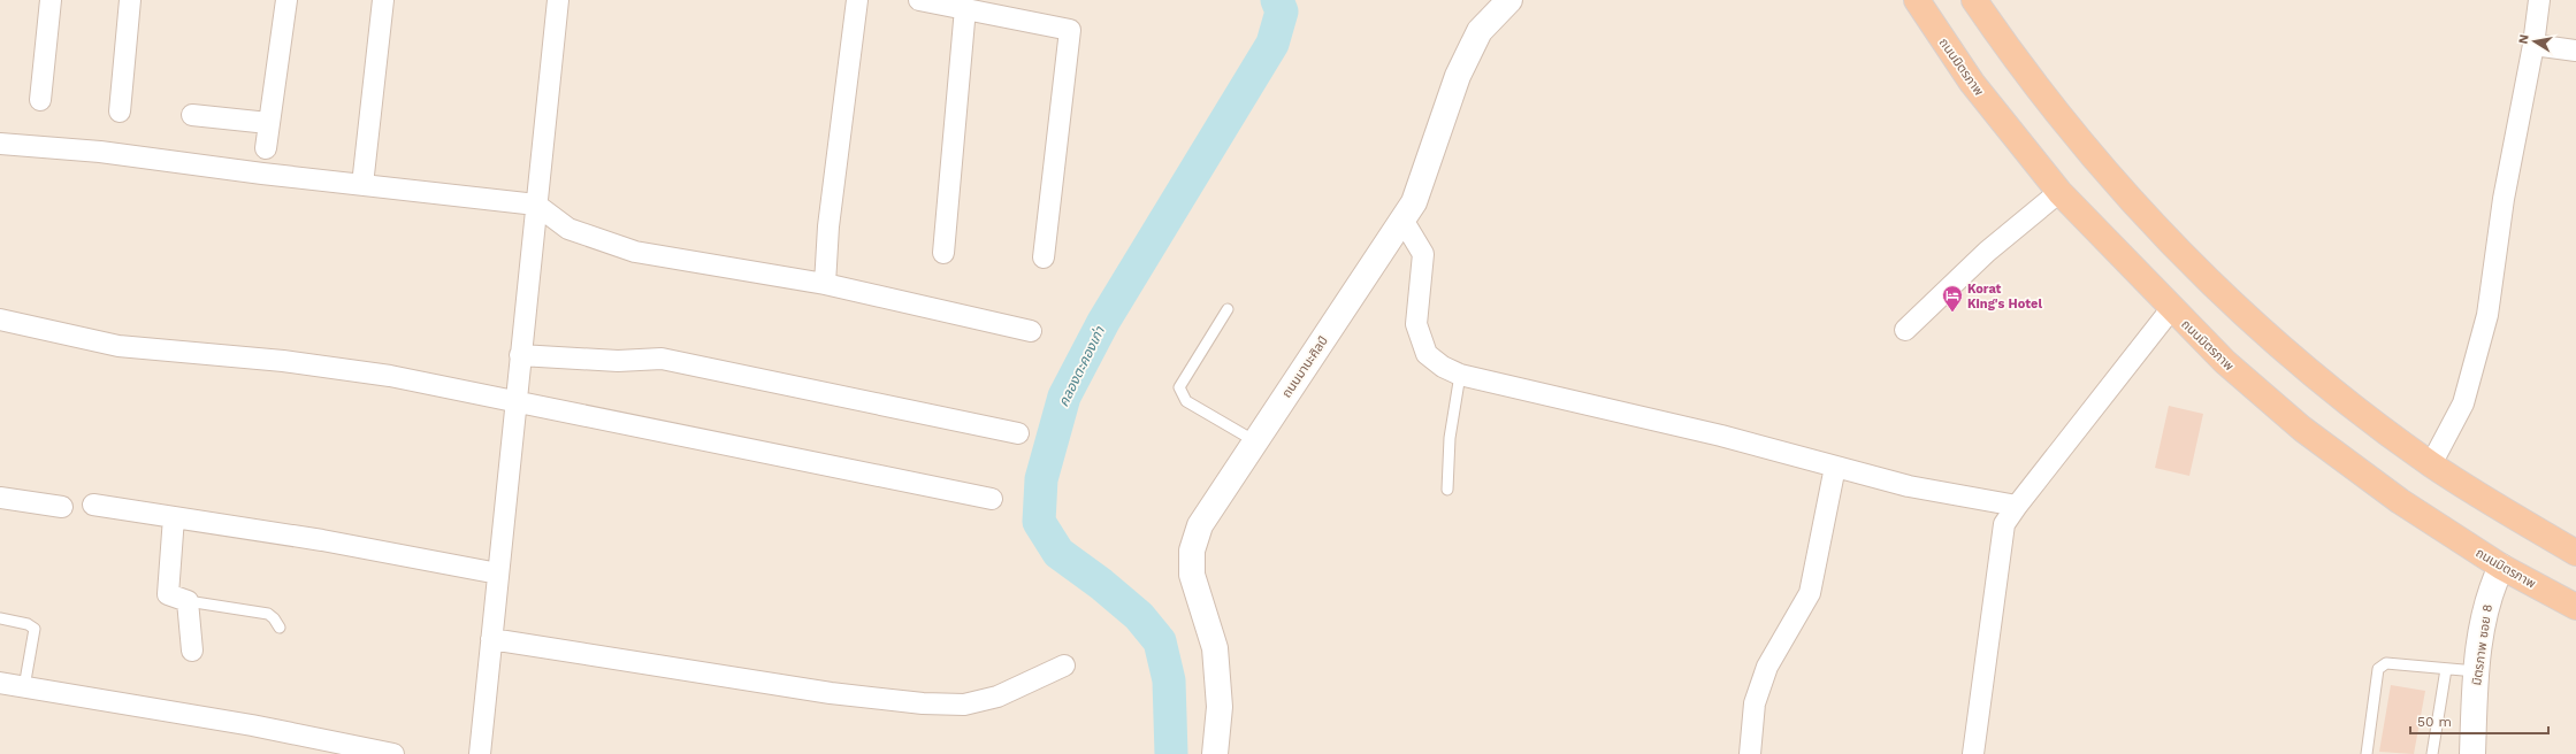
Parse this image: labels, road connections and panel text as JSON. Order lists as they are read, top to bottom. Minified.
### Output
{"streets":{"highway":["ถนนมิตรภาพ"],"street":["ถนนมานะศิลป์","มิตรภาพ ซอย 8"]},"crossings":[["ถนนมิตรภาพ","มิตรภาพ ซอย 8"]],"water":["คลองตะคองเก่า"],"places":{"hotel":["Korat King's Hotel"]},"scale_bar":"50 m","north":"left"}
